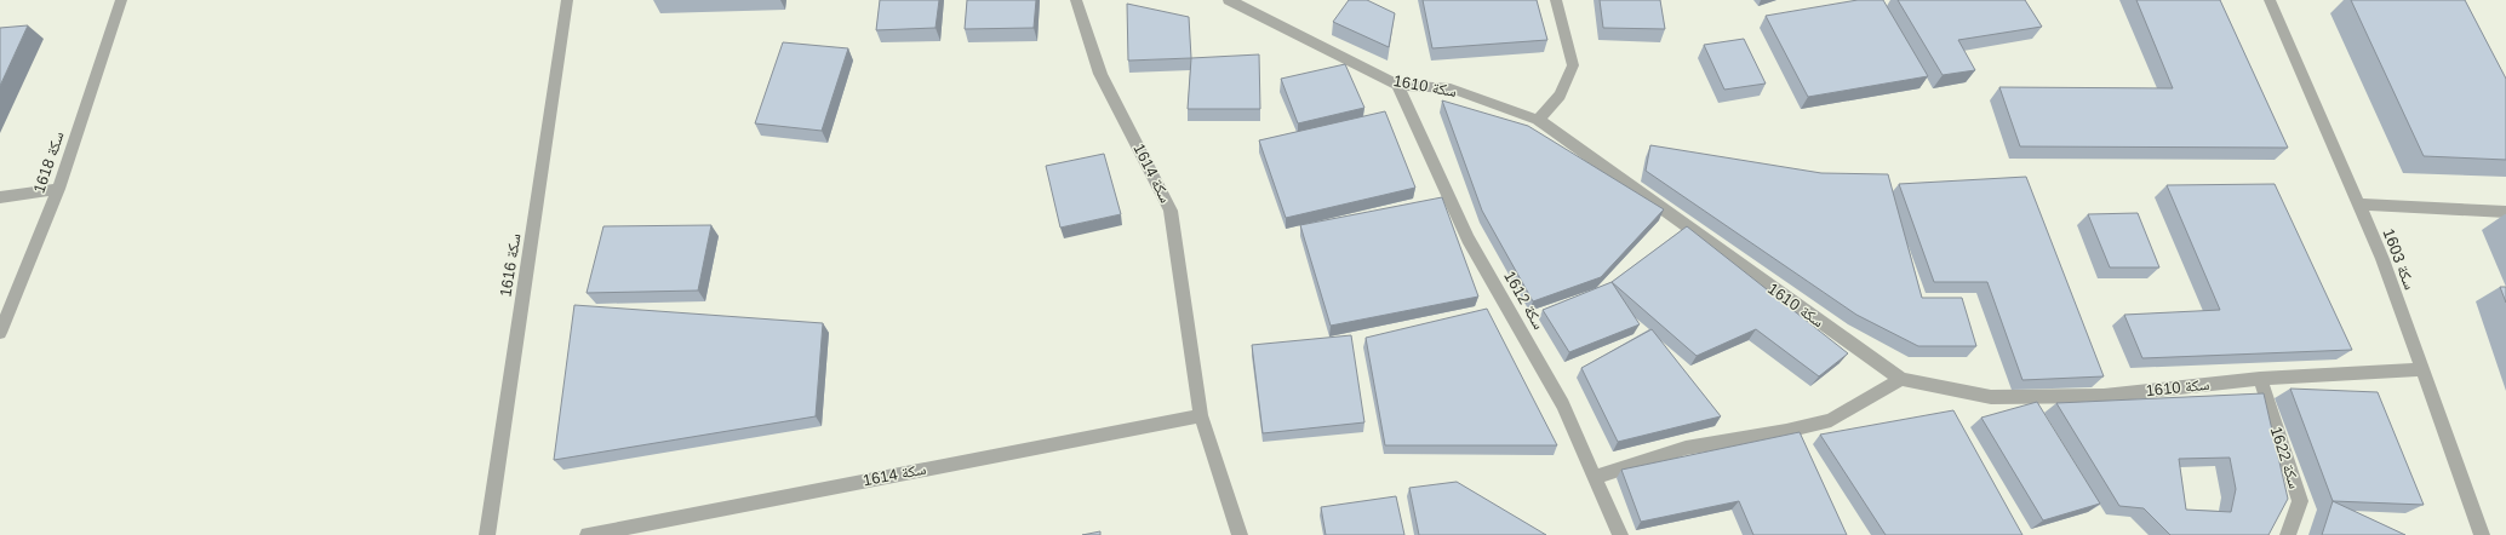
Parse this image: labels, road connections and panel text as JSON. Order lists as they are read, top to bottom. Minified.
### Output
{"streets":{"street":["سكة 1610","سكة 1618","سكة 1614","سكة 1603","سكة 1616","سكة 1612","سكة 1622"]},"crossings":[["سكة 1610","سكة 1603"],["سكة 1610","سكة 1612"],["سكة 1610","سكة 1622"]]}
